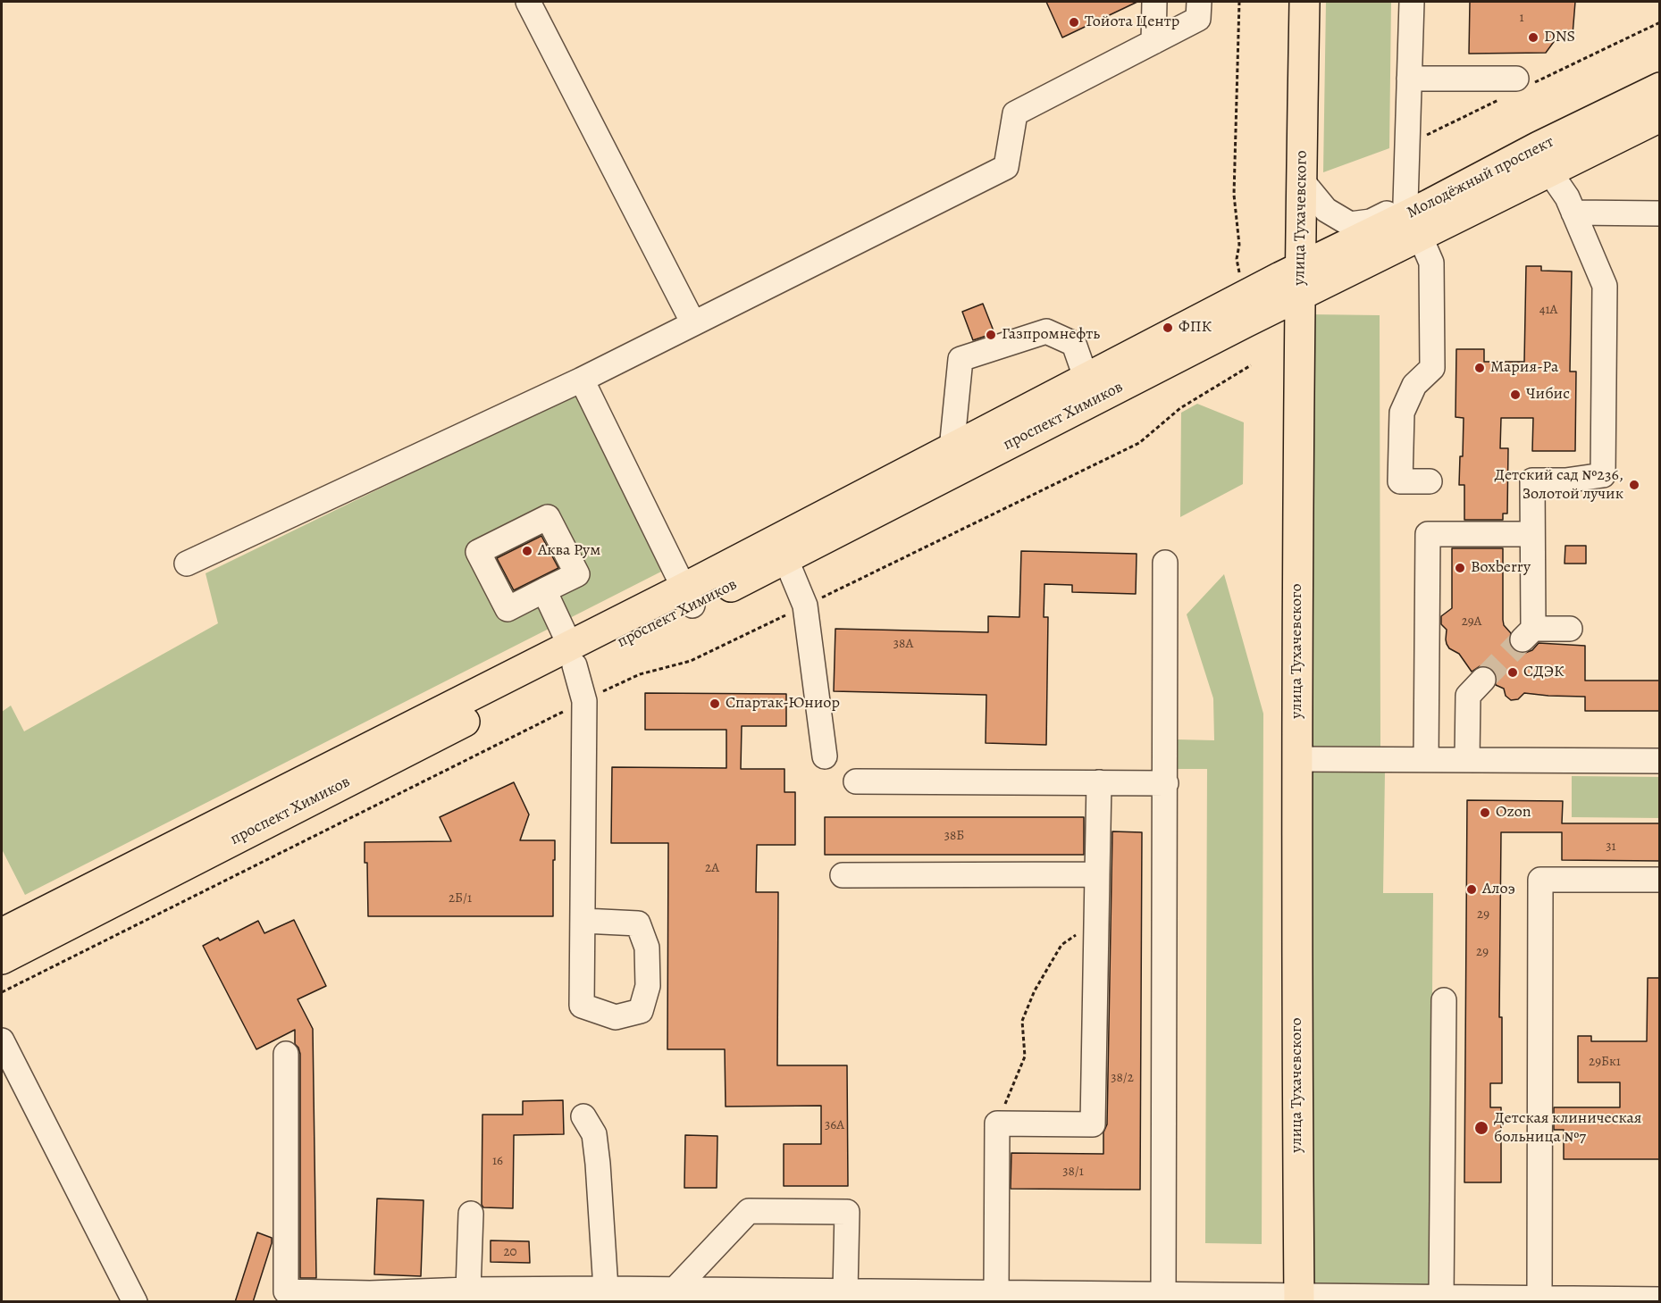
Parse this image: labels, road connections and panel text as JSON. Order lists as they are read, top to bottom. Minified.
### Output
{"streets":{"main road":["Молодёжный проспект","улица Тухачевского","проспект Химиков"]},"crossings":[["Молодёжный проспект","улица Тухачевского"],["Молодёжный проспект","проспект Химиков"],["улица Тухачевского","проспект Химиков"]],"places":["Тойота Центр","DNS","ФПК","Газпромнефть","Мария-Ра","Чибис","Детский сад №236, Золотой лучик","Аква Рум","Boxberry","СДЭК","Спартак-Юниор","Ozon","Алоэ","Детская клиническая больница №7"],"house_numbers":["1","41А","29А","38А","38Б","31","2А","2Б/1","29","29","29Бк1","38/2","36А","16","38/1","20"]}
